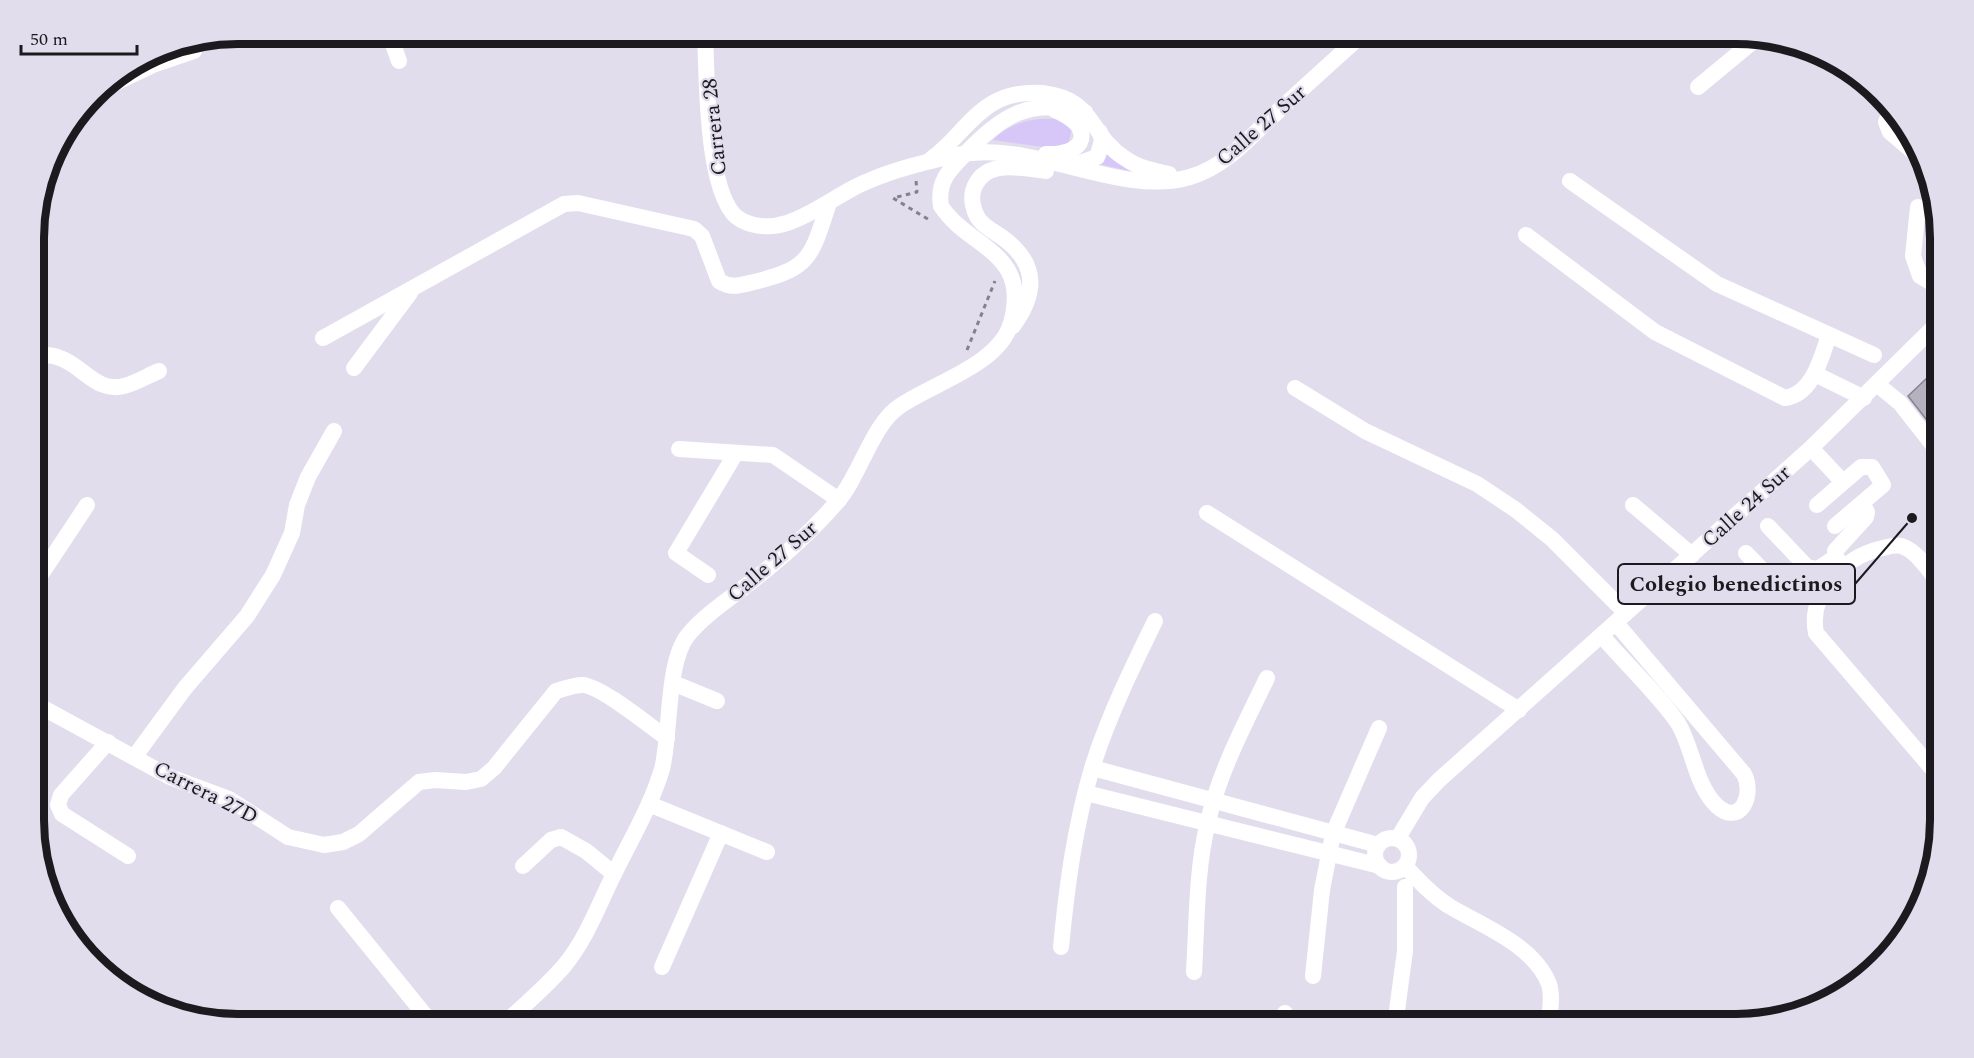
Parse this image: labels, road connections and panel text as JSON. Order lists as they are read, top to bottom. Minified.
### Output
{"streets":{"street":["Calle 27 Sur","Carrera 28","Calle 24 Sur","Carrera 27D"]},"crossings":[["Calle 27 Sur","Carrera 28"],["Calle 27 Sur","Carrera 27D"]],"places":["Colegio benedictinos"],"scale_bar":"50 m"}
